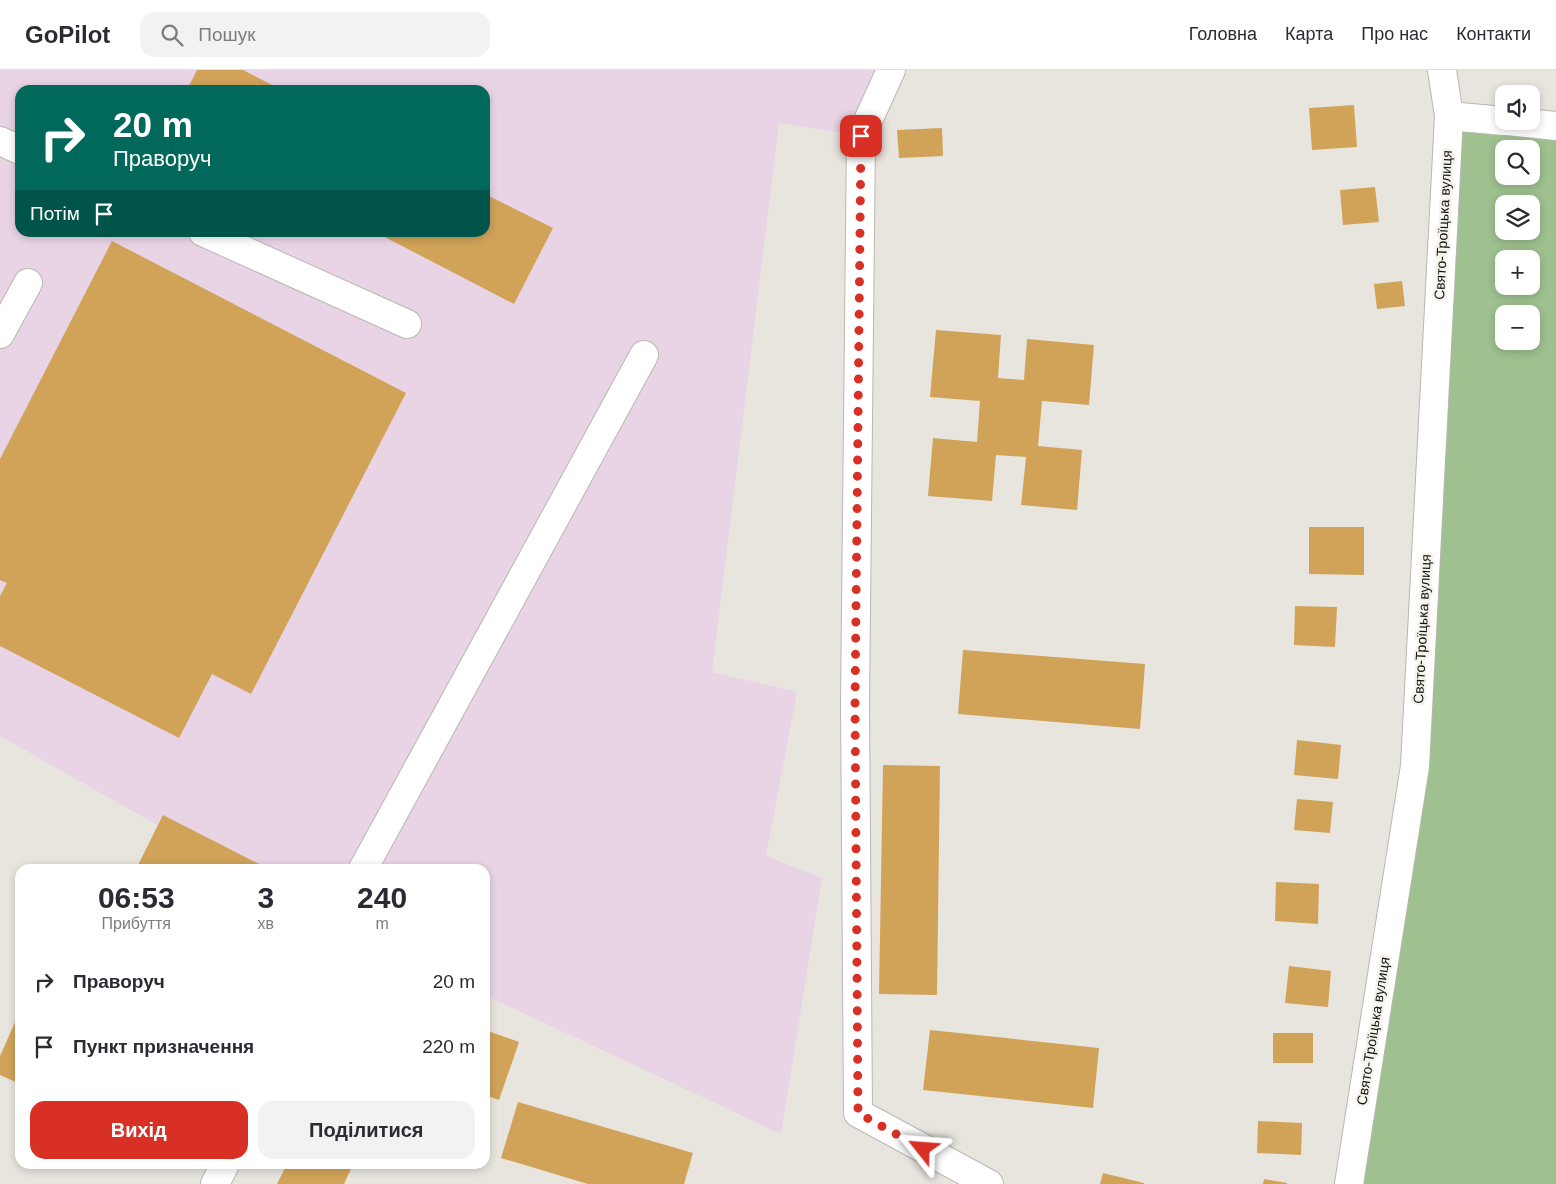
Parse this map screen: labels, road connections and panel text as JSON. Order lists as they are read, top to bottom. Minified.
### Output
{"streets":{"street":["Свято-Троїцька вулиця"]},"page":{"header":"GoPilot","search":"Пошук","nav":["Головна","Карта","Про нас","Контакти"],"map_buttons":["+","−"],"turn":["20 m","Праворуч"],"then":"Потім","eta":["06:53","Прибуття","3","хв","240","m"],"list":[{"name":"Праворуч","value":"20 m"},{"name":"Пункт призначення","value":"220 m"}],"buttons":["Вихід","Поділитися"]}}
